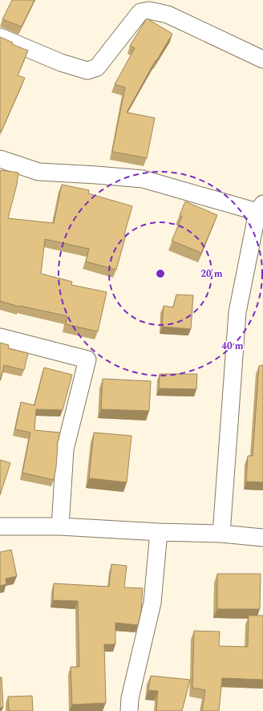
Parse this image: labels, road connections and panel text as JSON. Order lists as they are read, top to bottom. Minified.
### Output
{"rings":["20 m","40 m"]}
